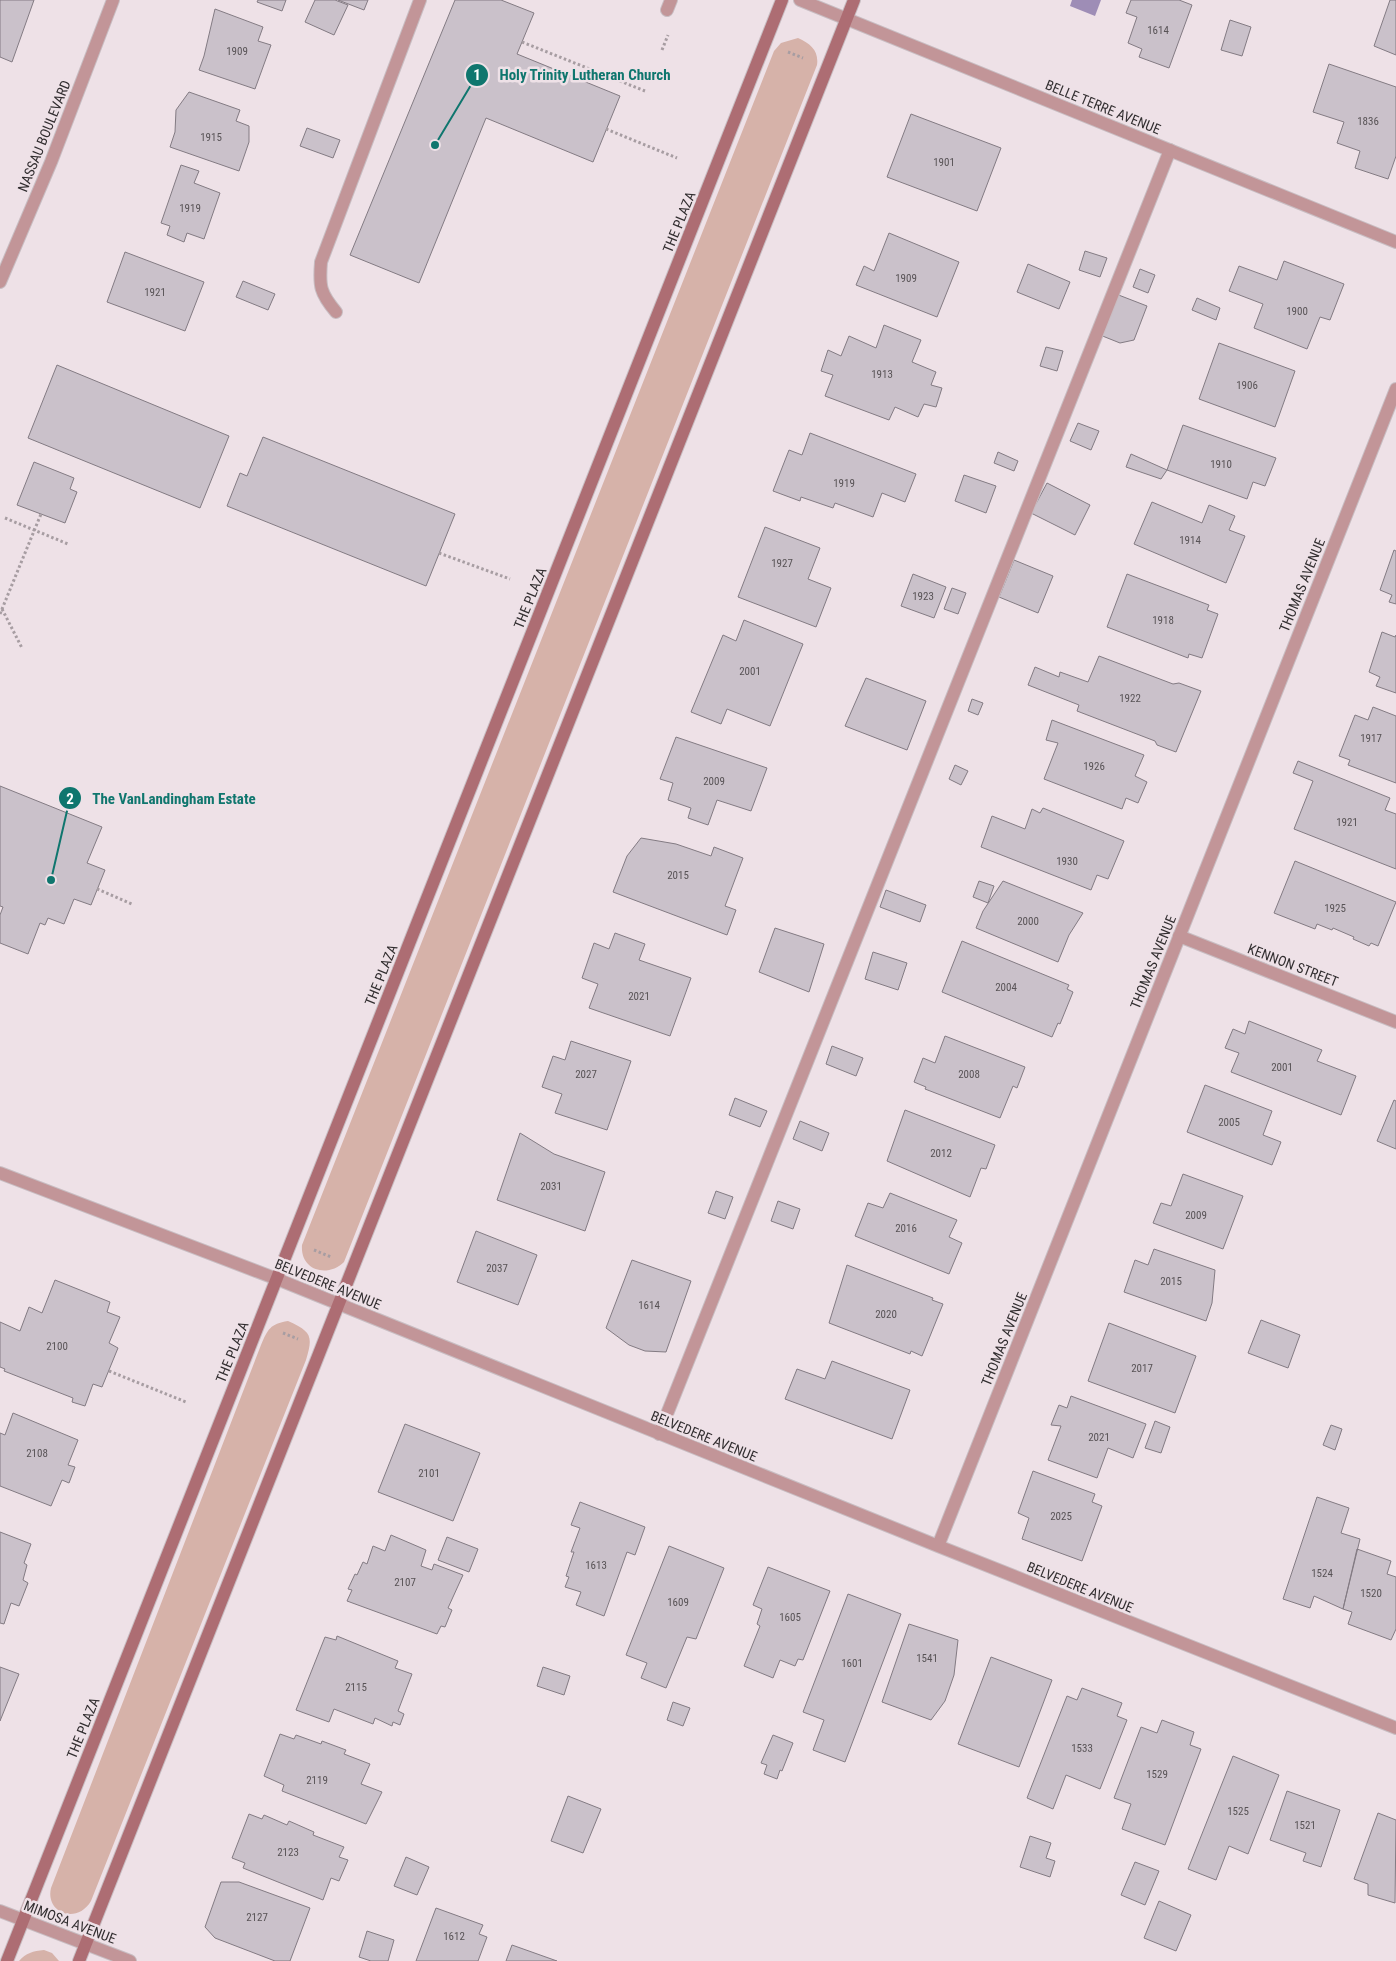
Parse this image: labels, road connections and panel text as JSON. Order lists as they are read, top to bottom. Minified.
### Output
{"streets":{"main road":["THE PLAZA"],"street":["BELLE TERRE AVENUE","NASSAU BOULEVARD","THOMAS AVENUE","KENNON STREET","BELVEDERE AVENUE","MIMOSA AVENUE"]},"crossings":[["THE PLAZA","BELVEDERE AVENUE"],["THE PLAZA","MIMOSA AVENUE"],["THOMAS AVENUE","KENNON STREET"],["THOMAS AVENUE","BELVEDERE AVENUE"]],"places":["Holy Trinity Lutheran Church","The VanLandingham Estate"],"house_numbers":["1614","1909","1836","1915","1901","1919","1909","1921","1900","1913","1906","1910","1919","1914","1927","1923","1918","2001","1922","1917","1926","2009","1921","1930","2015","1925","2000","2004","2021","2001","2027","2008","2005","2012","2031","2009","2016","2037","2015","1614","2020","2100","2017","2021","2108","2101","2025","1613","1524","2107","1520","1609","1605","1541","1601","2115","1533","1529","2119","1525","1521","2123","2127","1612"]}
